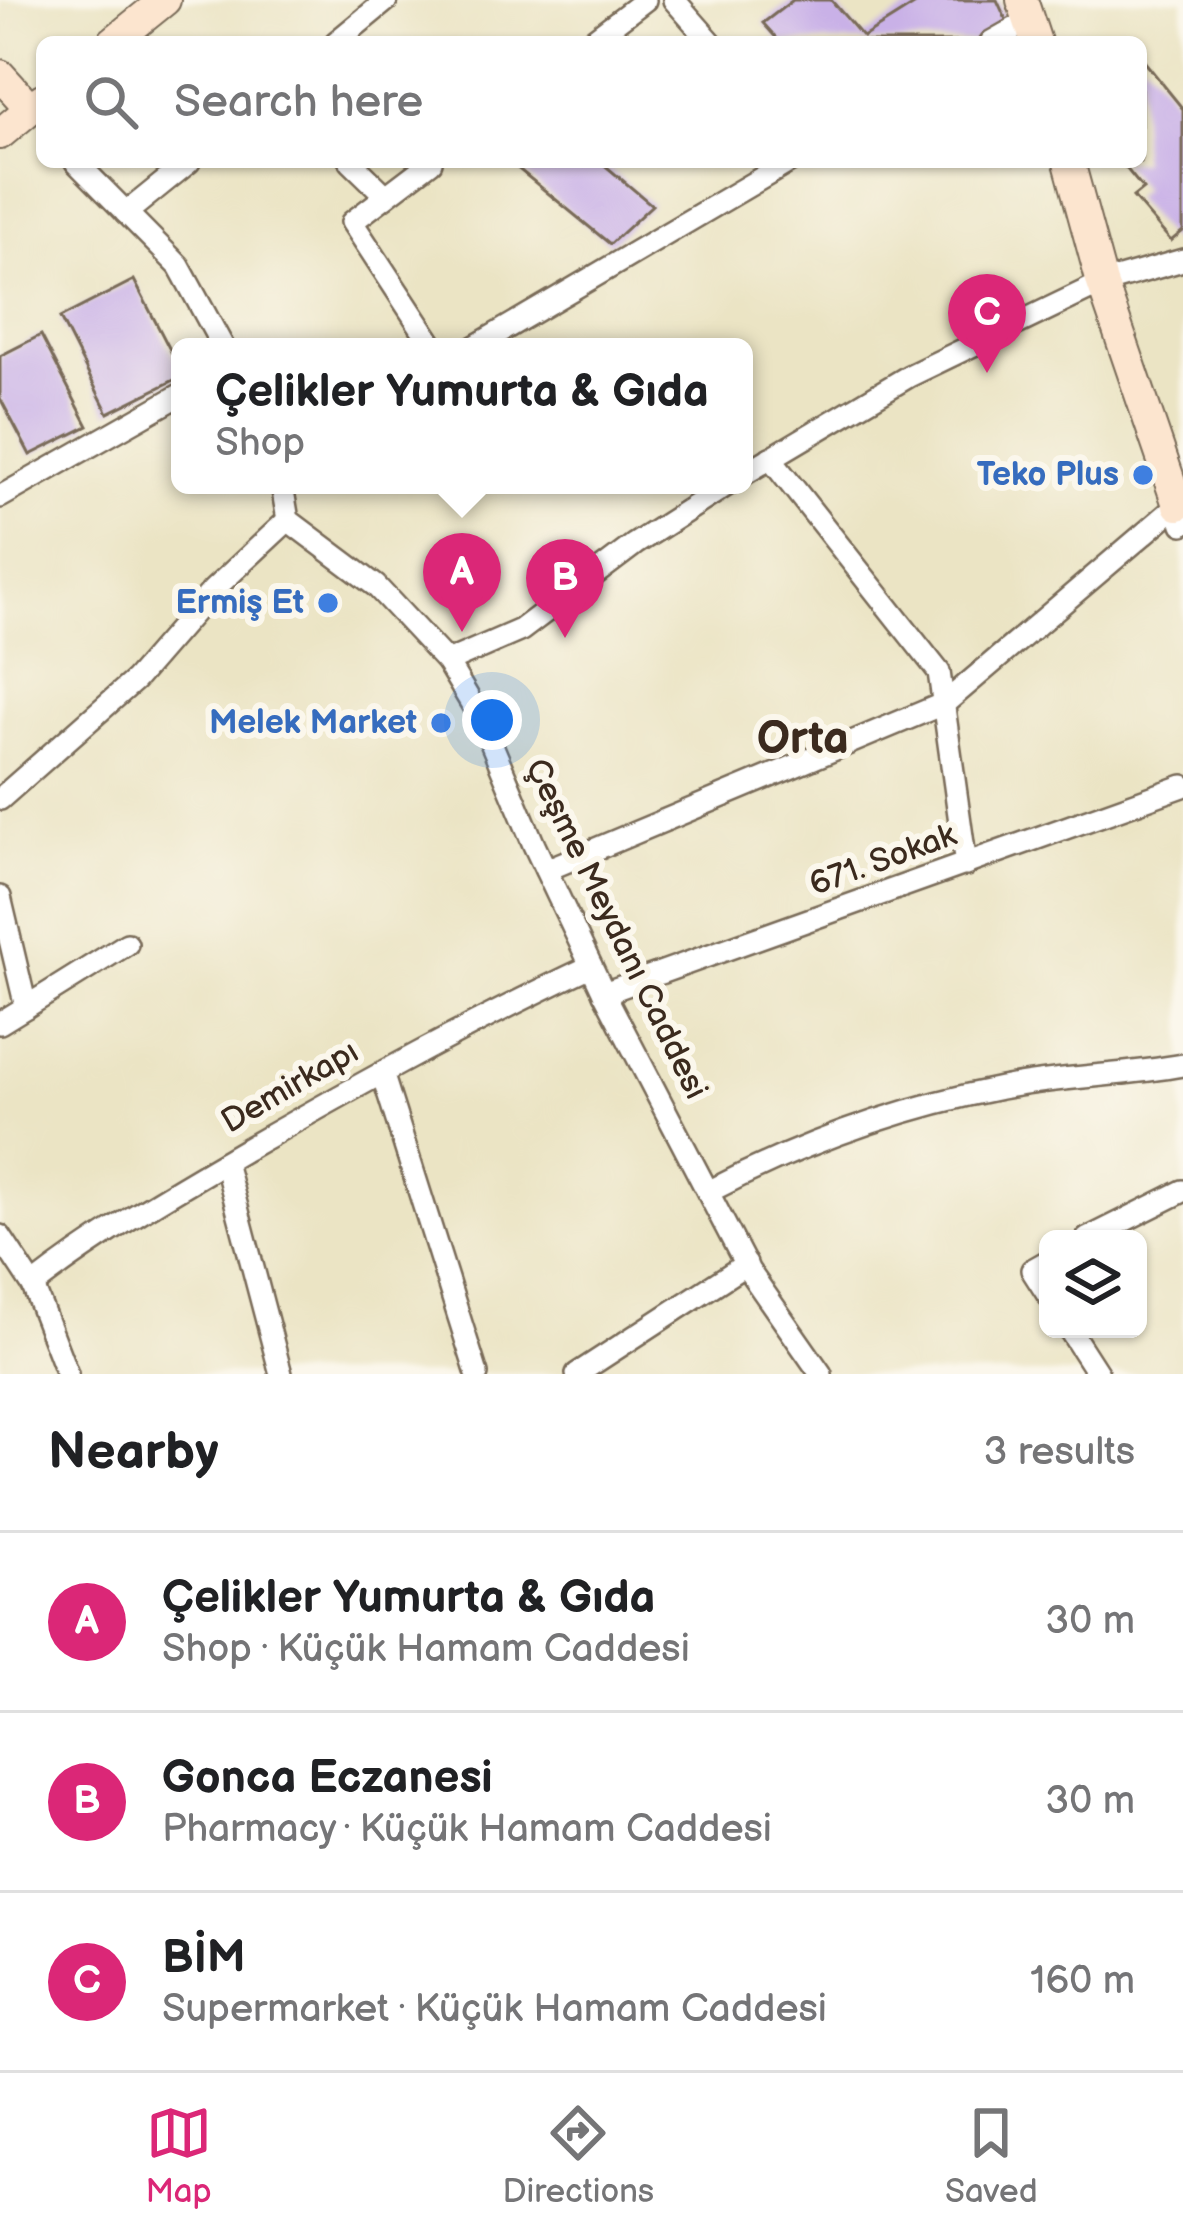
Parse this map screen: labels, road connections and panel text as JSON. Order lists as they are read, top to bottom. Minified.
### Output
{"streets":{"street":["671. Sokak","Çeşme Meydanı Caddesi","Demirkapı"]},"crossings":[["671. Sokak","Çeşme Meydanı Caddesi"],["Çeşme Meydanı Caddesi","Demirkapı"]],"districts":["Orta"],"places":["Teko Plus","Ermiş Et","Melek Market"],"page":{"search":"Search here","pins":["C","A","B"],"popup":["Çelikler Yumurta & Gıda","Shop"],"heading":["Nearby","3 results"],"list":[{"mark":"A","name":"Çelikler Yumurta & Gıda","note":"Shop · Küçük Hamam Caddesi","value":"30 m"},{"mark":"B","name":"Gonca Eczanesi","note":"Pharmacy · Küçük Hamam Caddesi","value":"30 m"},{"mark":"C","name":"BİM","note":"Supermarket · Küçük Hamam Caddesi","value":"160 m"}],"nav":["Map","Directions","Saved"]}}
